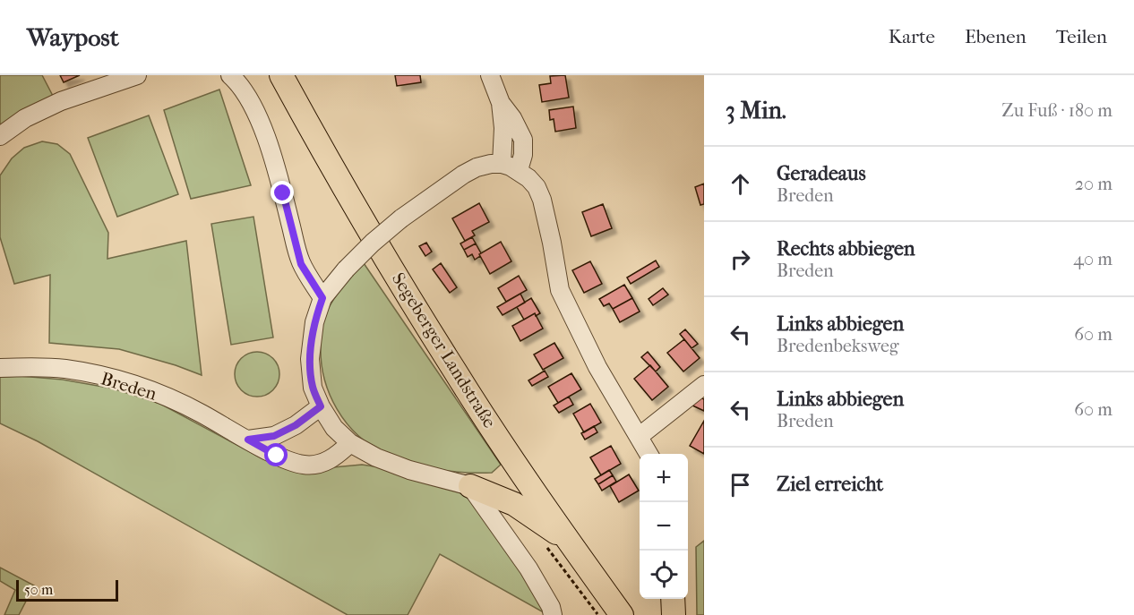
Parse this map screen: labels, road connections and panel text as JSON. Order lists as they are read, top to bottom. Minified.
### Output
{"streets":{"main road":["Segeberger Landstraße"],"street":["Breden"]},"scale_bar":"50 m","page":{"header":"Waypost","nav":["Karte","Ebenen","Teilen"],"heading":["3 Min.","Zu Fuß · 180 m"],"list":[["Geradeaus","Breden","20 m"],["Rechts abbiegen","Breden","40 m"],["Links abbiegen","Bredenbeksweg","60 m"],["Links abbiegen","Breden","60 m"],"Ziel erreicht"],"map_buttons":["+","−"],"scale":"50 m"}}
